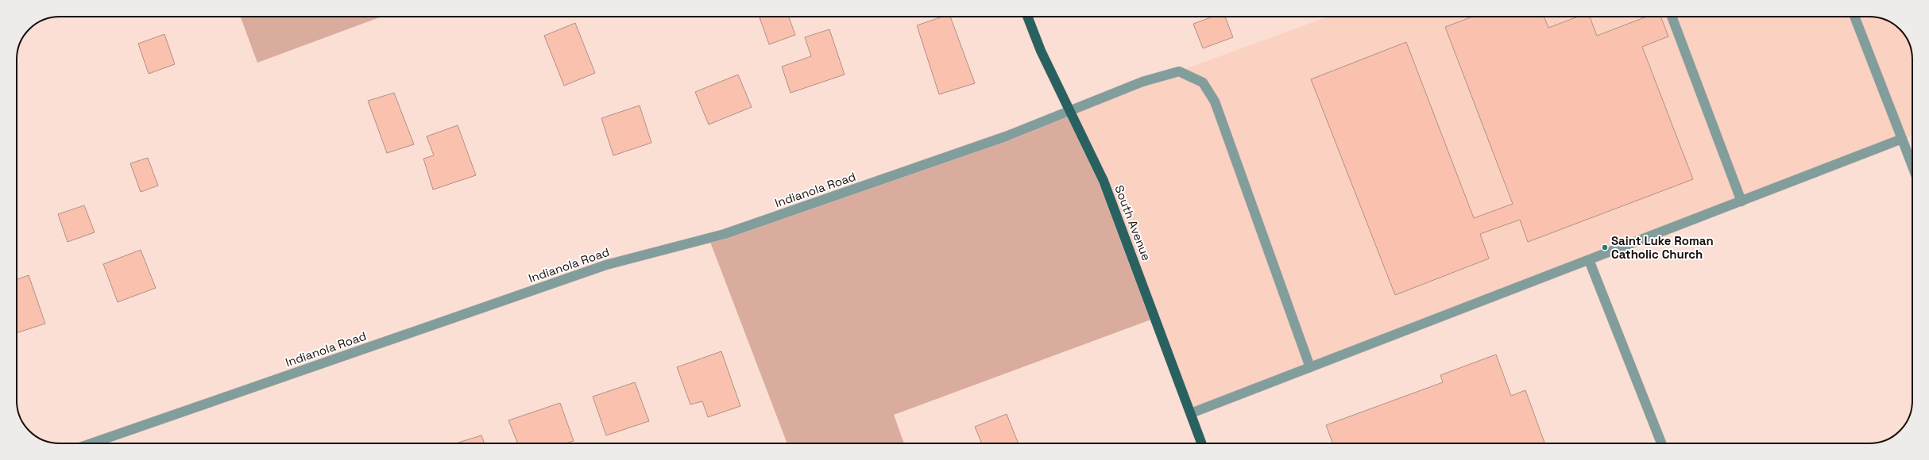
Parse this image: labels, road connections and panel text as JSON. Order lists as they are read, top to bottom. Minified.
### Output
{"streets":{"main road":["South Avenue"],"street":["Indianola Road"]},"crossings":[["Indianola Road","South Avenue"]],"places":["Saint Luke Roman Catholic Church"]}
